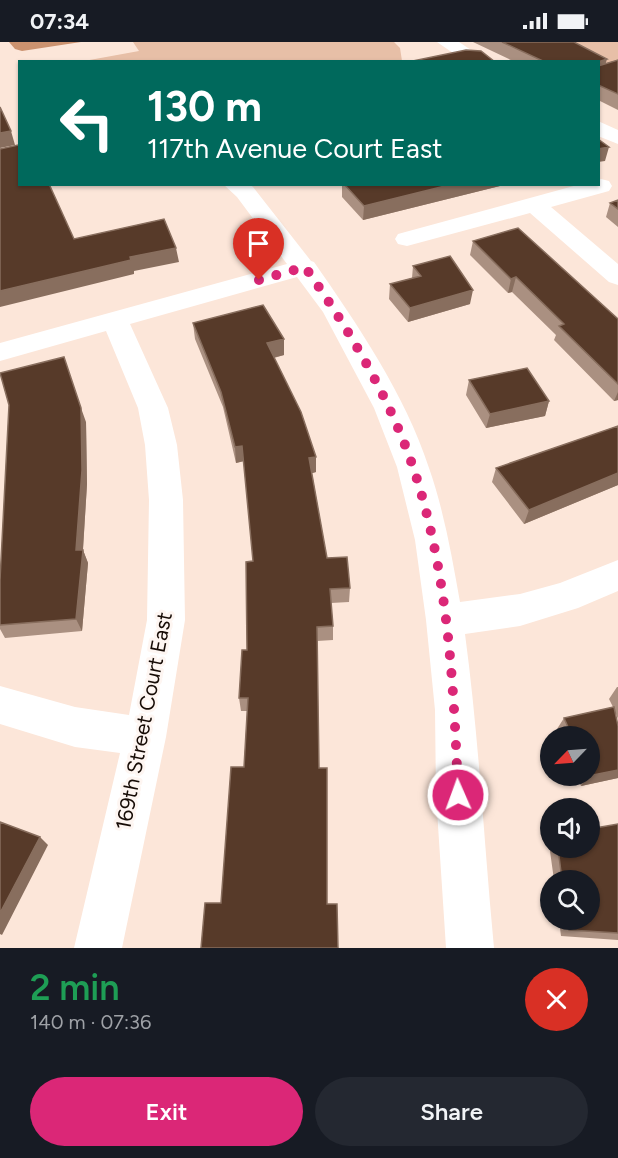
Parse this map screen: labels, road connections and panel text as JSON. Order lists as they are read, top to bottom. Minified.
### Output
{"streets":{"street":["169th Street Court East"]},"north":"bottom left","page":{"status":"07:34","turn":["130 m","117th Avenue Court East"],"heading":["2 min","140 m · 07:36"],"buttons":["Exit","Share"]}}
